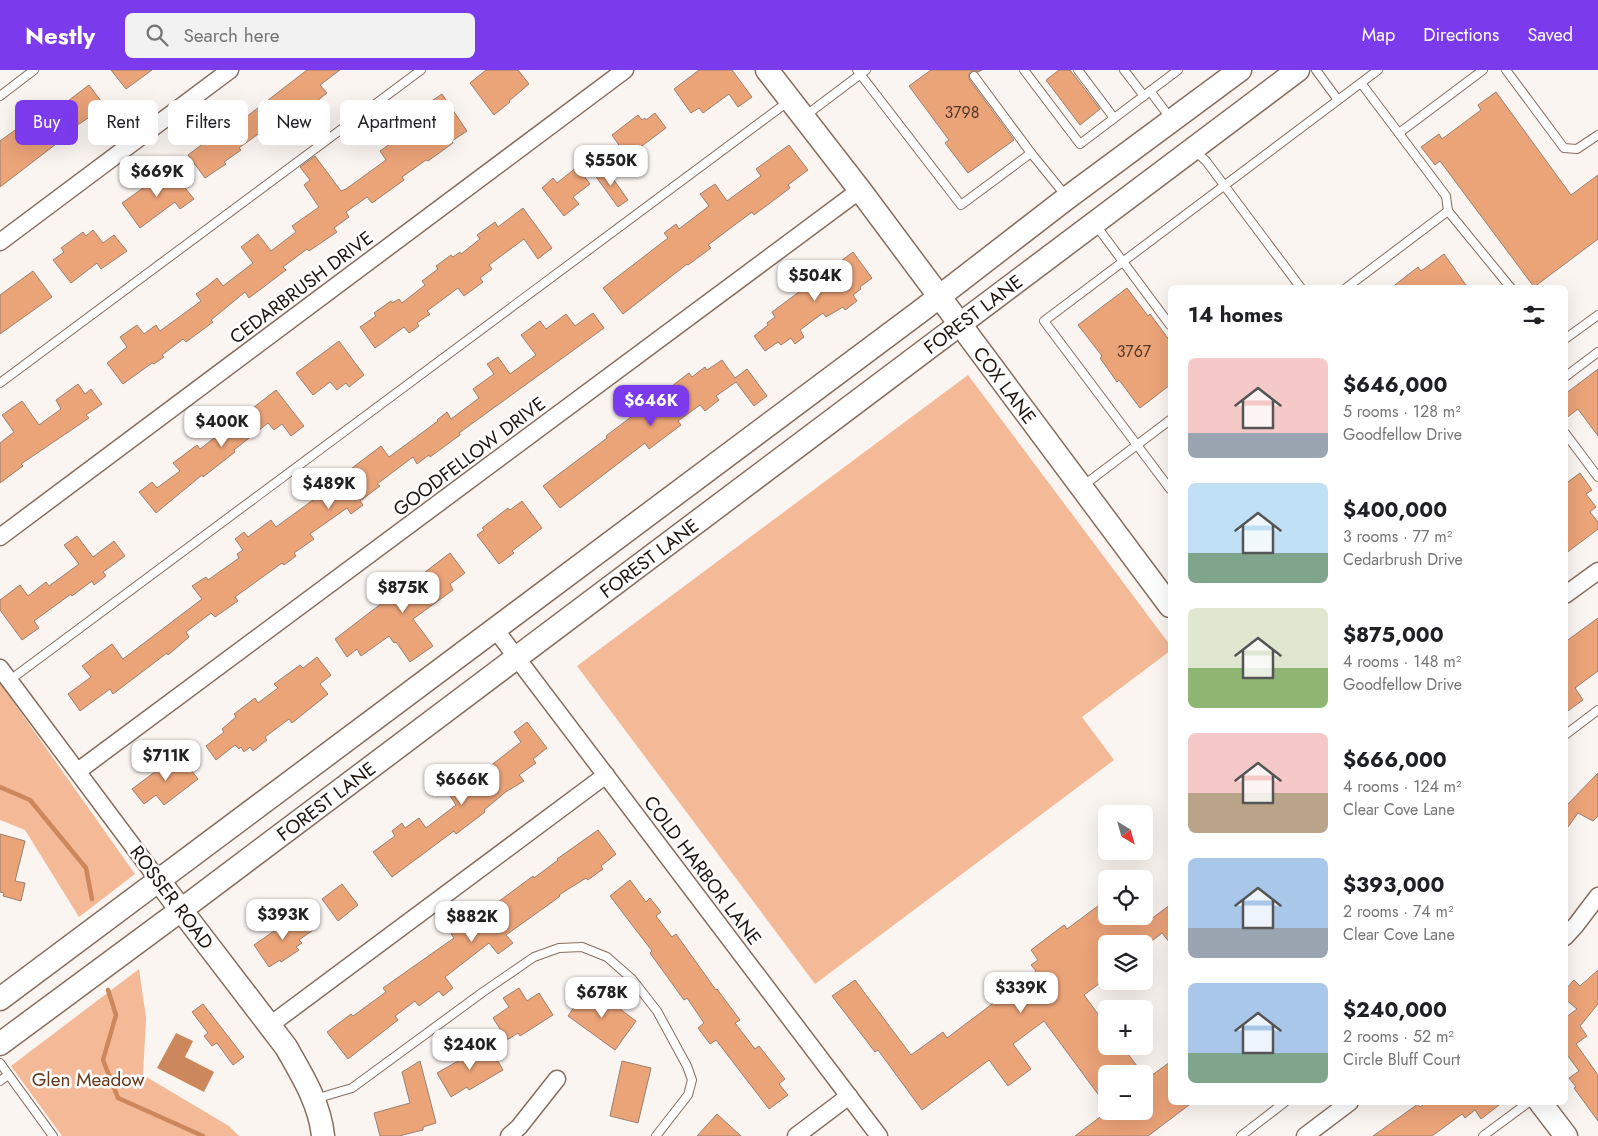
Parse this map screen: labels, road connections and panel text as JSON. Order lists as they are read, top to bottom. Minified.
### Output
{"streets":{"main road":["FOREST LANE","COX LANE","ROSSER ROAD"],"street":["CEDARBRUSH DRIVE","GOODFELLOW DRIVE","COLD HARBOR LANE"]},"crossings":[["FOREST LANE","COX LANE"],["FOREST LANE","COLD HARBOR LANE"],["FOREST LANE","ROSSER ROAD"],["COX LANE","GOODFELLOW DRIVE"],["GOODFELLOW DRIVE","ROSSER ROAD"]],"parks":["Glen Meadow"],"house_numbers":["3798","3767"],"north":"bottom right","page":{"header":"Nestly","search":"Search here","nav":["Map","Directions","Saved"],"chip":["Buy","Rent","Filters","New","Apartment"],"price":["$550K","$669K","$504K","$646K","$400K","$489K","$875K","$711K","$666K","$393K","$882K","$339K","$678K","$240K"],"heading":"14 homes","list":[{"name":"$646,000","note":"5 rooms · 128 m² · Goodfellow Drive"},{"name":"$400,000","note":"3 rooms · 77 m² · Cedarbrush Drive"},{"name":"$875,000","note":"4 rooms · 148 m² · Goodfellow Drive"},{"name":"$666,000","note":"4 rooms · 124 m² · Clear Cove Lane"},{"name":"$393,000","note":"2 rooms · 74 m² · Clear Cove Lane"},{"name":"$240,000","note":"2 rooms · 52 m² · Circle Bluff Court"}],"map_buttons":["+","−"]}}
